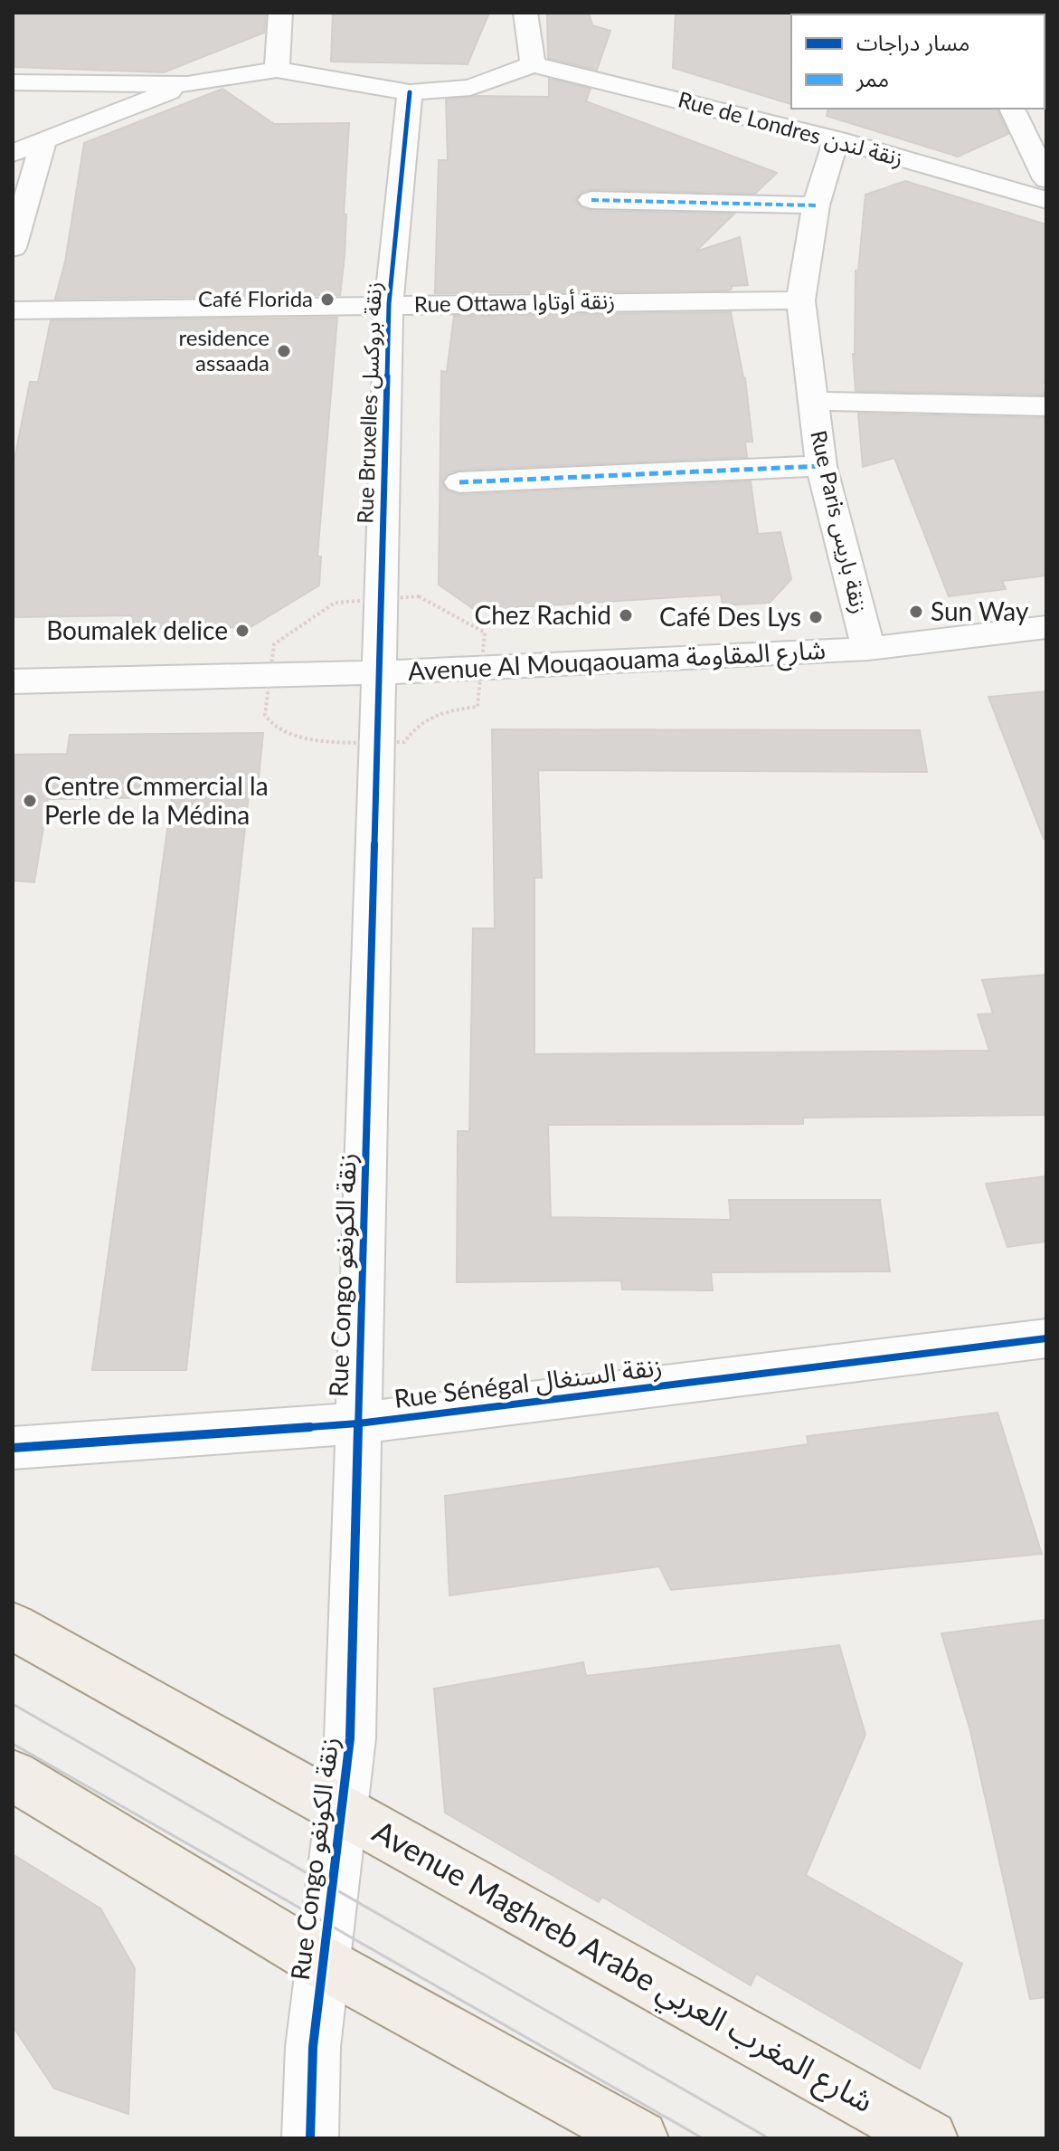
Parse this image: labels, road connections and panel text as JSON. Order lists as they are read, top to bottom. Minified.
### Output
{"streets":{"main road":["Avenue Maghreb Arabe شارع المغرب العربي"],"street":["Rue de Londres زنقة لندن","Rue Ottawa زنقة أوتاوا","Rue Bruxelles زنقة بروكسل","Rue Paris زنقة باريس","Avenue Al Mouqaouama شارع المقاومة","Rue Congo زنقة الكونغو","Rue Sénégal زنقة السنغال"]},"crossings":[["Rue de Londres زنقة لندن","Rue Paris زنقة باريس"],["Rue Ottawa زنقة أوتاوا","Rue Bruxelles زنقة بروكسل"],["Rue Ottawa زنقة أوتاوا","Rue Paris زنقة باريس"],["Rue Bruxelles زنقة بروكسل","Avenue Al Mouqaouama شارع المقاومة"],["Rue Bruxelles زنقة بروكسل","Rue Congo زنقة الكونغو"],["Rue Paris زنقة باريس","Avenue Al Mouqaouama شارع المقاومة"],["Avenue Al Mouqaouama شارع المقاومة","Rue Congo زنقة الكونغو"],["Rue Congo زنقة الكونغو","Rue Sénégal زنقة السنغال"],["Rue Congo زنقة الكونغو","Avenue Maghreb Arabe شارع المغرب العربي"]],"places":["Café Florida","residence assaada","Sun Way","Chez Rachid","Café Des Lys","Boumalek delice","Centre Cmmercial la Perle de la Médina"],"legend":["مسار دراجات","ممر"]}
